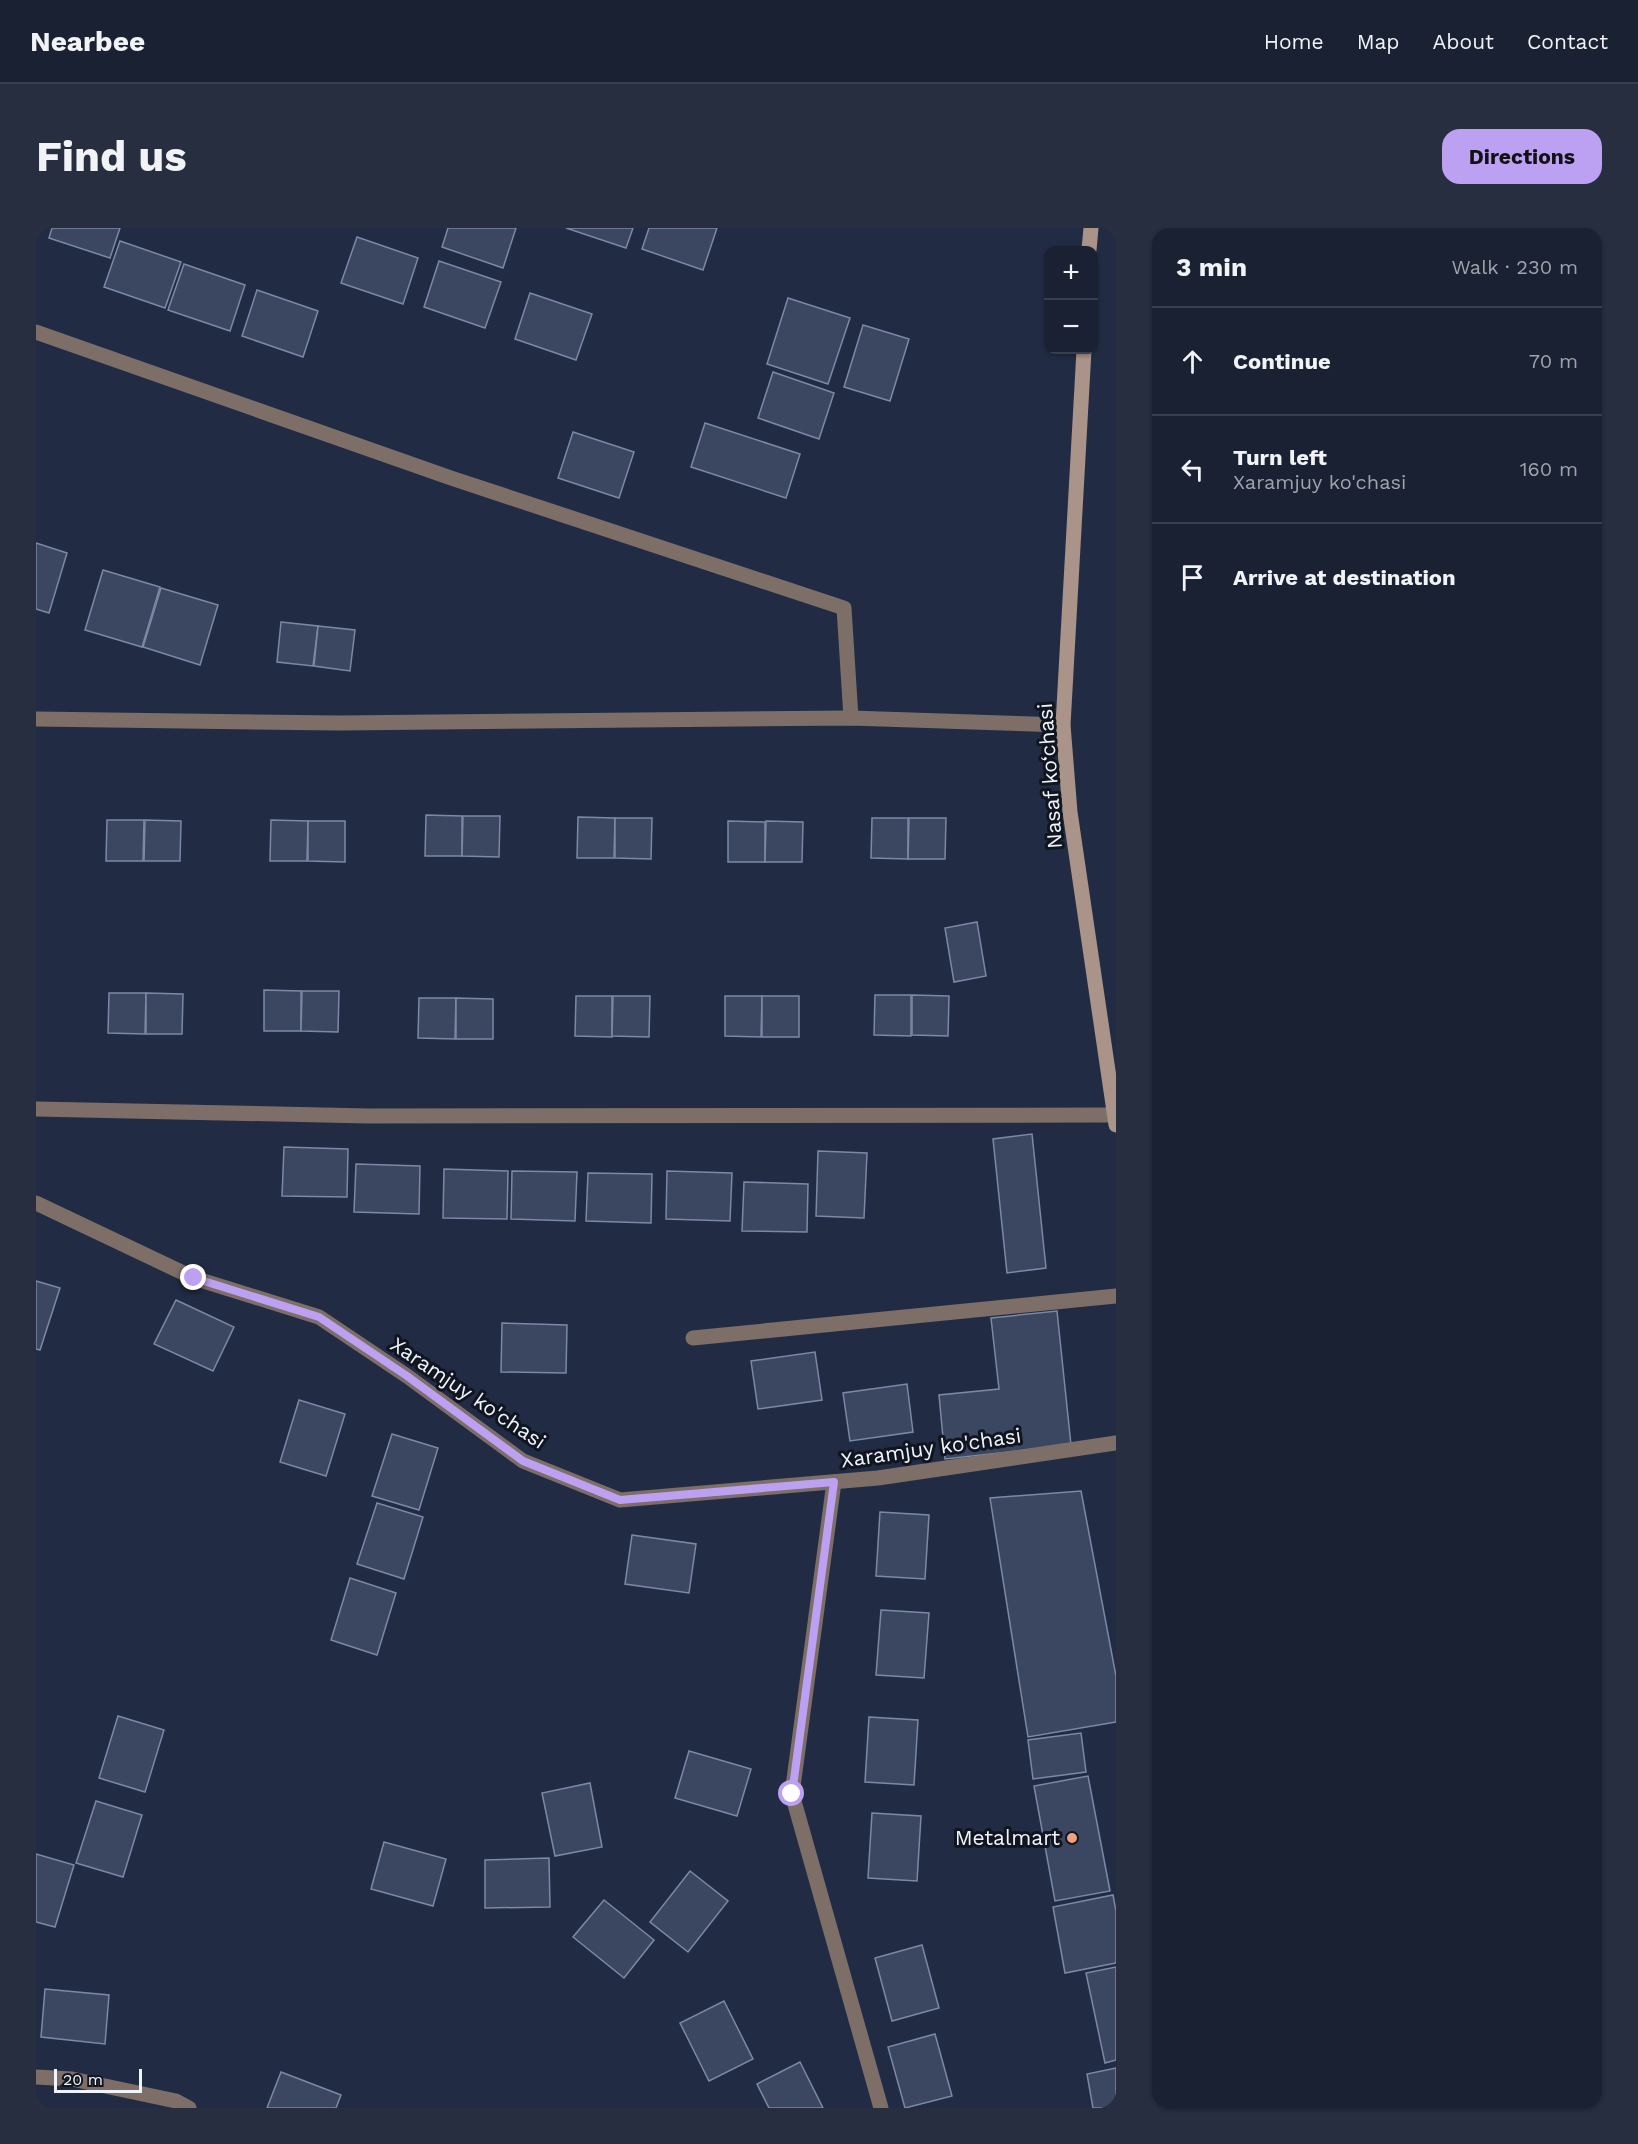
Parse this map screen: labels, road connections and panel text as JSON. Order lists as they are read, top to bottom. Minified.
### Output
{"streets":{"main road":["Nasaf ko‘chasi"],"street":["Xaramjuy ko'chasi"]},"places":["Metalmart"],"scale_bar":"20 m","page":{"header":"Nearbee","nav":["Home","Map","About","Contact"],"buttons":"Directions","title":"Find us","heading":["3 min","Walk · 230 m"],"map_buttons":["+","−"],"list":[["Continue","70 m"],["Turn left","Xaramjuy ko'chasi","160 m"],"Arrive at destination"],"scale":"20 m"}}
